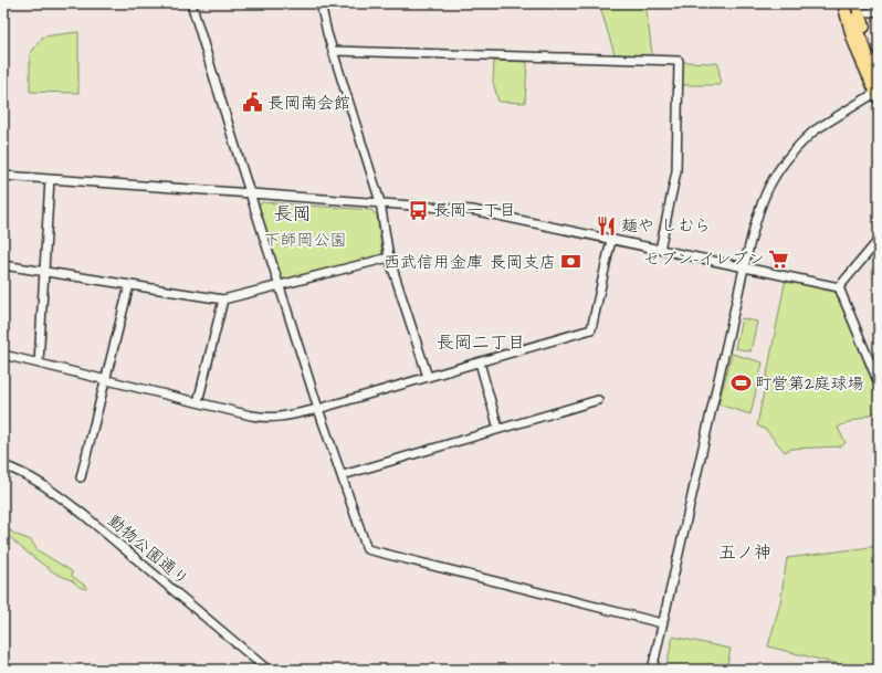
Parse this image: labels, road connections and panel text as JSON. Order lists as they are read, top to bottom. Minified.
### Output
{"streets":{"street":["動物公園通り"]},"districts":["長岡","長岡二丁目","五ノ神"],"parks":["下師岡公園"],"places":{"public building":["長岡南会館"],"bus stop":["長岡一丁目"],"restaurant":["麺や しむら"],"supermarket":["セブン-イレブン"],"bank":["西武信用金庫 長岡支店"],"sports":["町営第2庭球場"]}}
